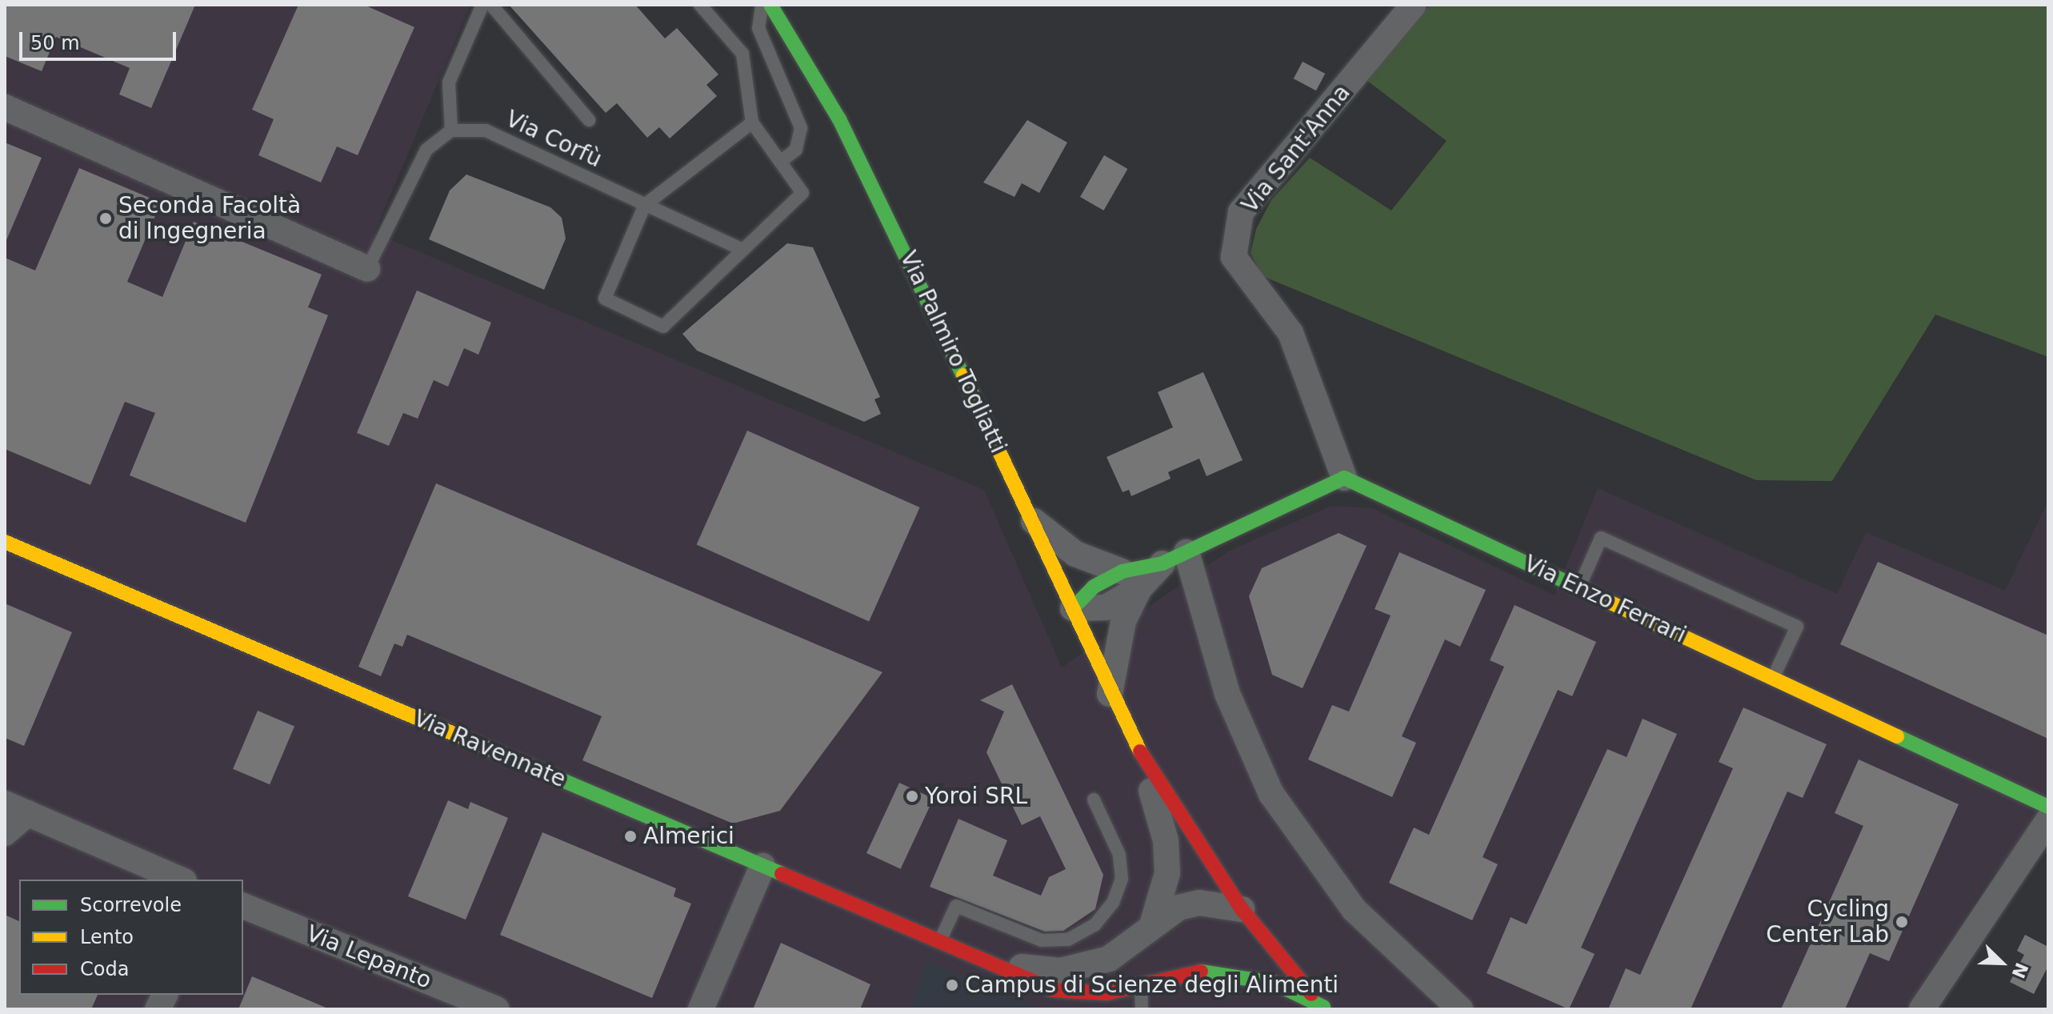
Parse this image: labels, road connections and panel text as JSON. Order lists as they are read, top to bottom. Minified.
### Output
{"streets":{"street":["Via Sant'Anna","Via Palmiro Togliatti","Via Enzo Ferrari","Via Ravennate","Via Lepanto"],"lane":["Via Corfù"]},"crossings":[["Via Sant'Anna","Via Enzo Ferrari"],["Via Palmiro Togliatti","Via Ravennate"]],"places":["Seconda Facoltà di Ingegneria","Yoroi SRL","Almerici","Cycling Center Lab","Campus di Scienze degli Alimenti"],"legend":["Scorrevole","Lento","Coda"],"scale_bar":"50 m","north":"bottom right"}
